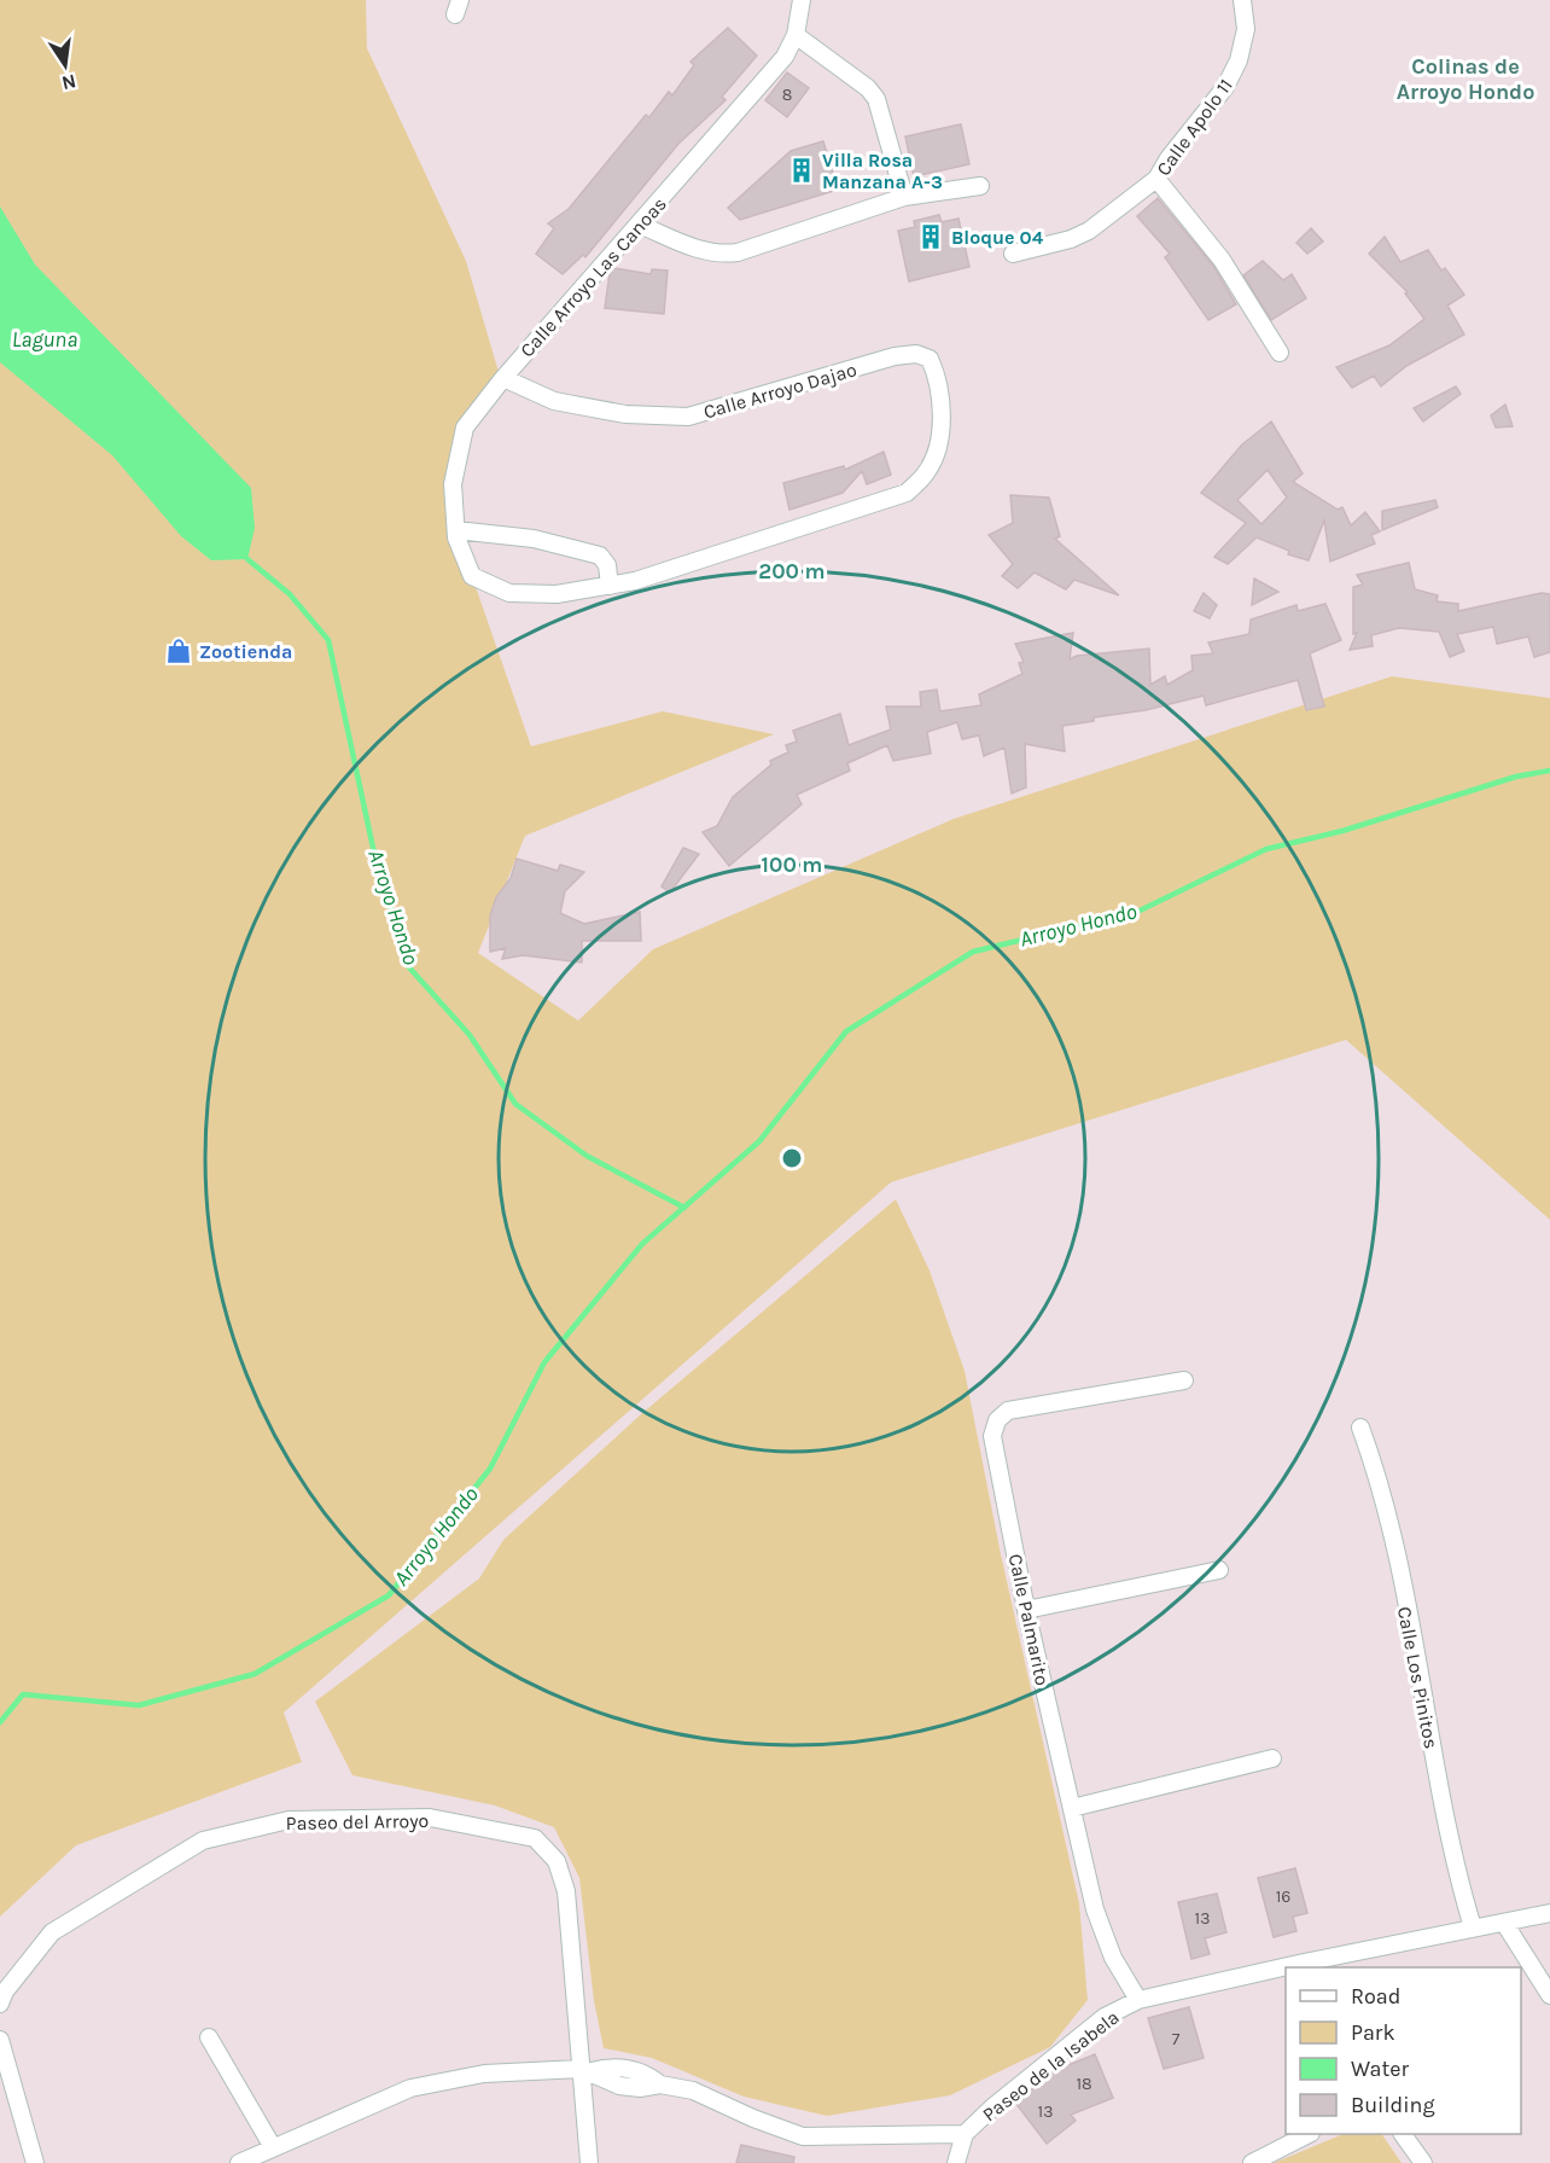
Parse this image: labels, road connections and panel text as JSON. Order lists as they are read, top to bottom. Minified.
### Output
{"streets":{"street":["Calle Apolo 11","Calle Arroyo Las Canoas","Calle Arroyo Dajao","Calle Palmarito","Calle Los Pinitos","Paseo del Arroyo","Paseo de la Isabela"]},"crossings":[["Calle Arroyo Las Canoas","Calle Arroyo Dajao"],["Calle Palmarito","Paseo de la Isabela"],["Calle Los Pinitos","Paseo de la Isabela"]],"districts":["Colinas de Arroyo Hondo"],"water":["Laguna","Arroyo Hondo"],"places":{"building":["Villa Rosa Manzana A-3","Bloque 04"],"shop":["Zootienda"]},"house_numbers":["8","16","13","7","18","13"],"legend":["Road","Park","Water","Building"],"north":"bottom","rings":["200 m","100 m"]}
